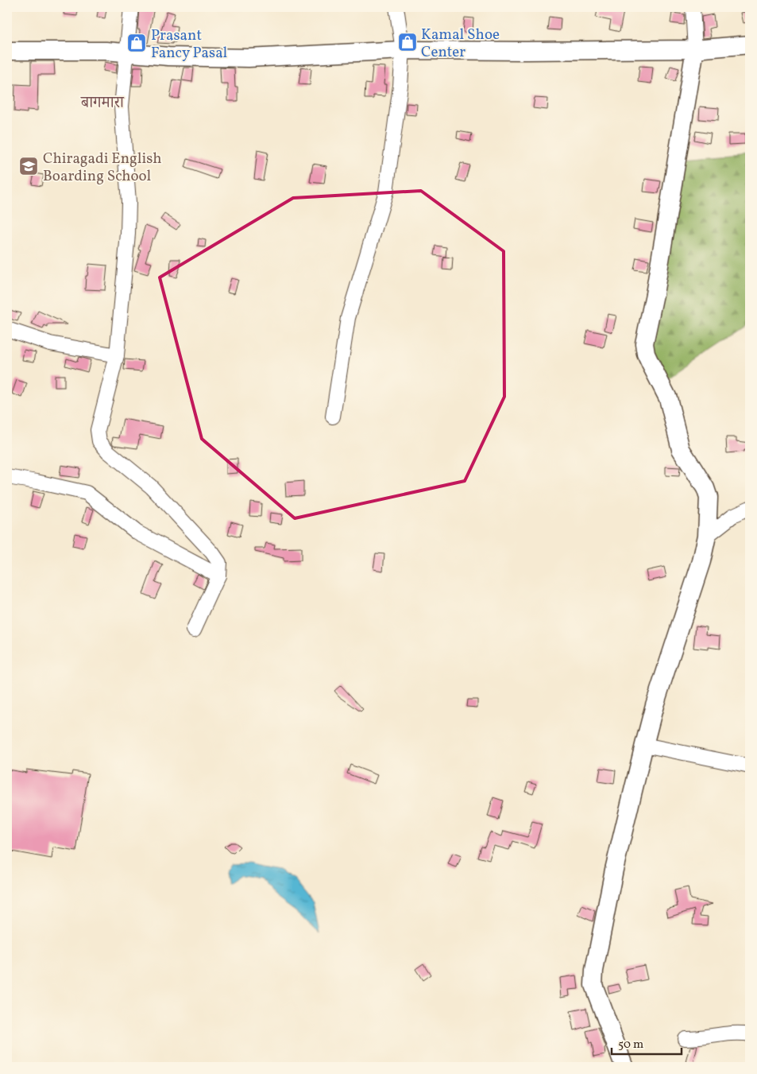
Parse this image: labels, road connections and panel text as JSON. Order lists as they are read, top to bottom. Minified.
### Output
{"districts":["बागमारा"],"places":{"shop":["Kamal Shoe Center","Prasant Fancy Pasal"],"school or university":["Chiragadi English Boarding School"]},"scale_bar":"50 m"}
